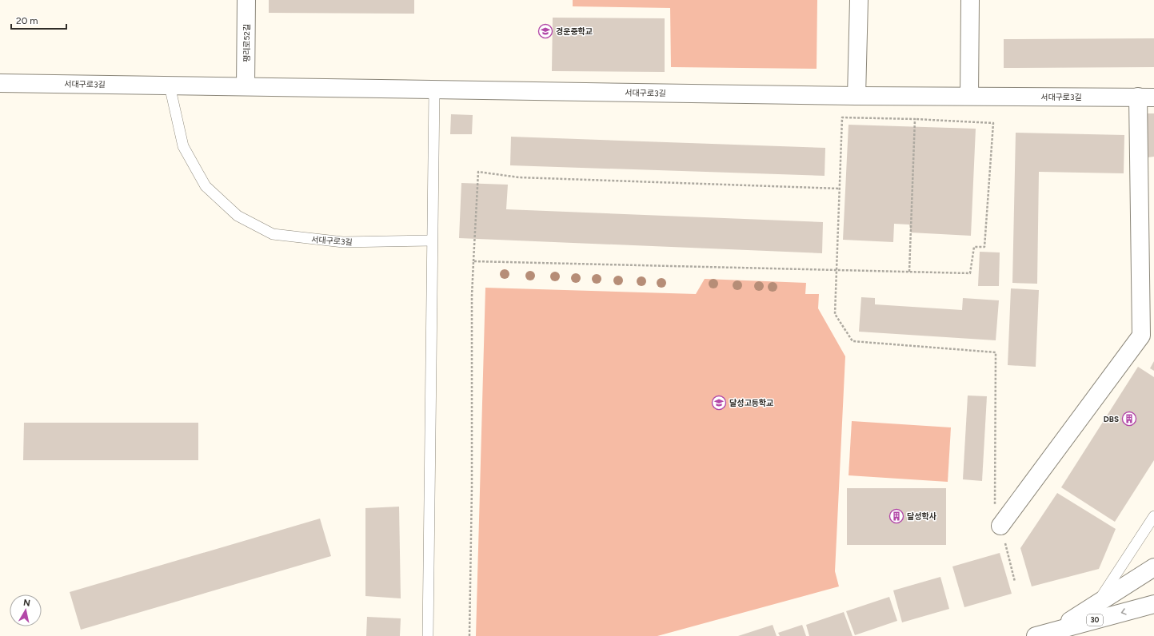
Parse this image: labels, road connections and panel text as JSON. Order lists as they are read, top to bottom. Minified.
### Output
{"streets":{"street":["평리로52길","서대구로3길","30"]},"crossings":[["평리로52길","서대구로3길"]],"places":{"school or university":["경운중학교","달성고등학교"],"building":["DBS","달성학사"]},"scale_bar":"20 m","north":"top"}
